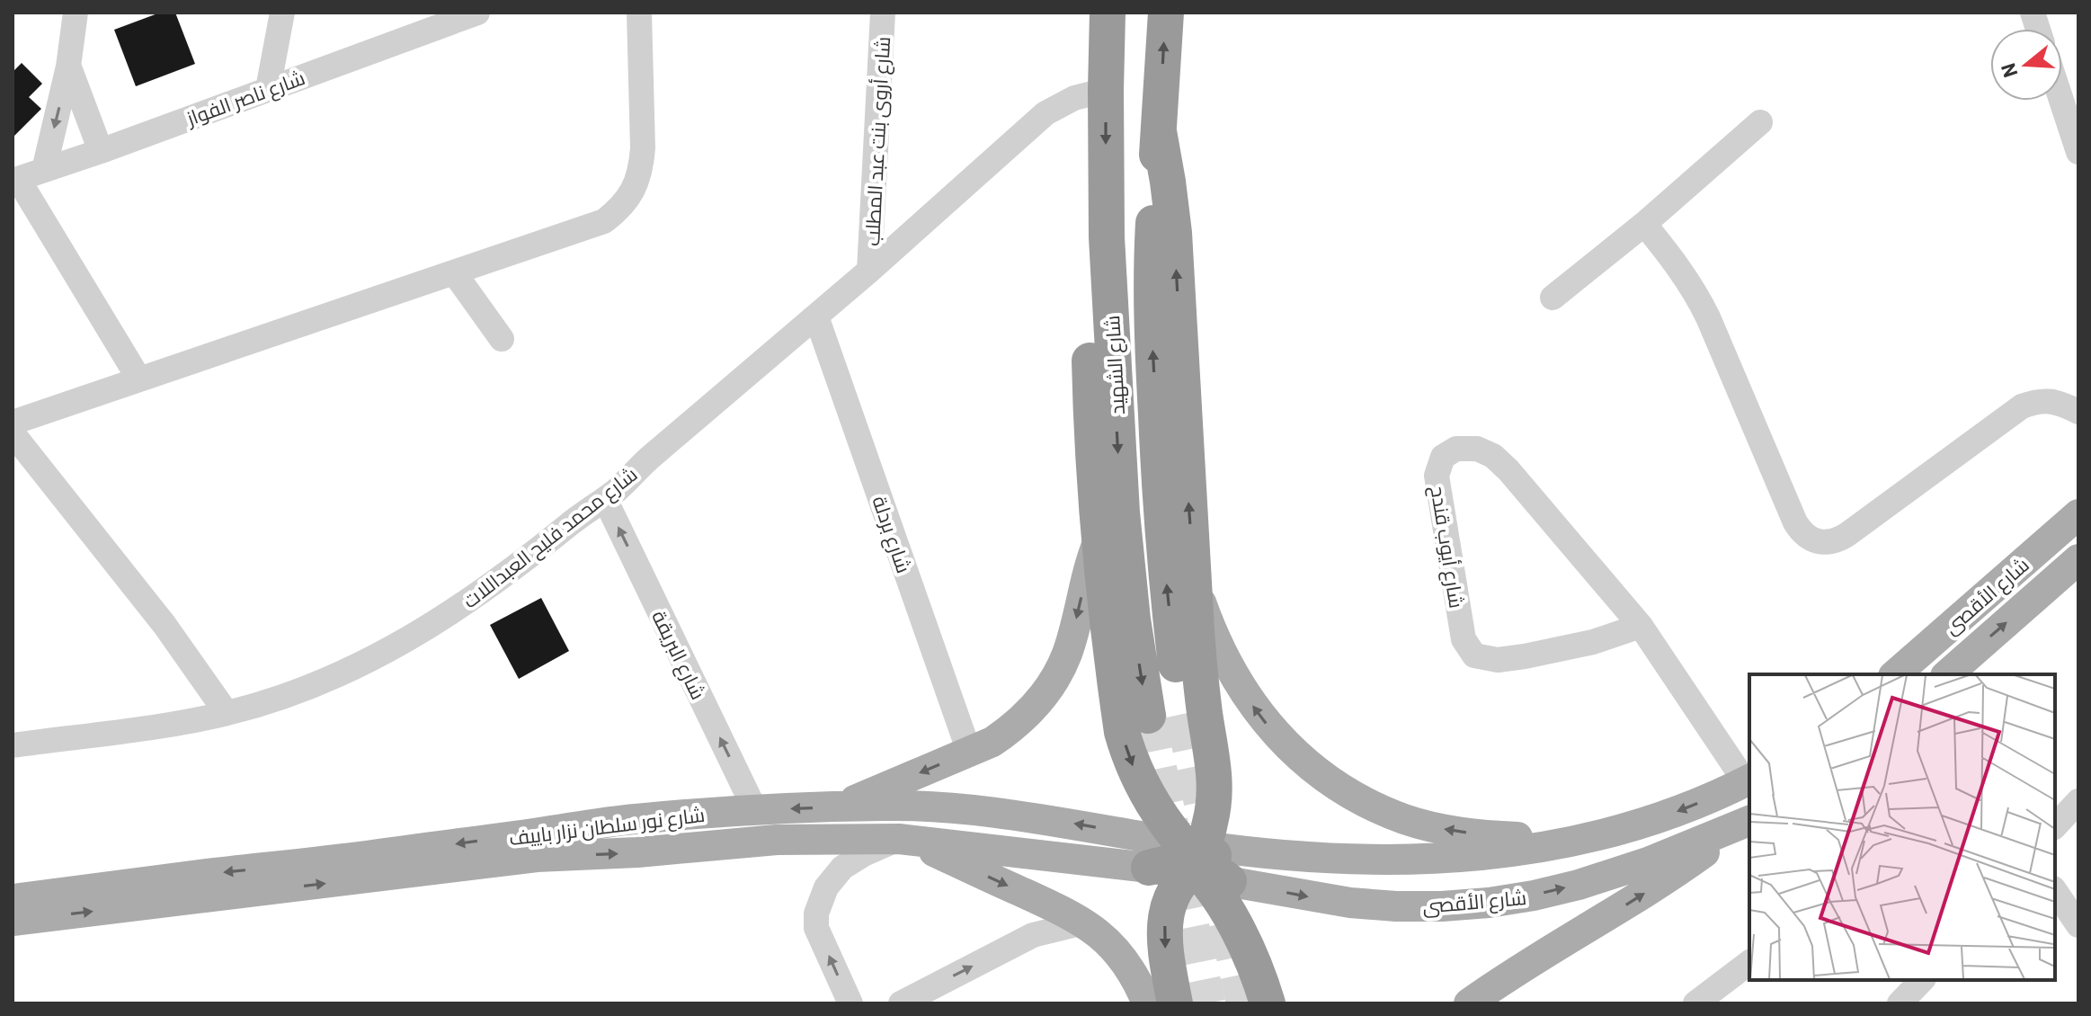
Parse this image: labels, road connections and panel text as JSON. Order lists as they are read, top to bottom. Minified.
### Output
{"streets":{"highway":["شارع الشهيد"],"main road":["شارع الأقصى","شارع نور سلطان نزار باييف"],"street":["شارع ناصر الفواز","شارع أروى بنت عبد المطلب","شارع بردلة","شارع محمد فليح العبداللات","شارع أيوب قندح","شارع البريقة"]},"crossings":[["شارع أروى بنت عبد المطلب","شارع محمد فليح العبداللات"],["شارع الشهيد","شارع محمد فليح العبداللات"],["شارع بردلة","شارع محمد فليح العبداللات"],["شارع محمد فليح العبداللات","شارع البريقة"],["شارع الأقصى","شارع نور سلطان نزار باييف"],["شارع البريقة","شارع نور سلطان نزار باييف"]],"one_way":["شارع البريقة"],"north":"left"}
